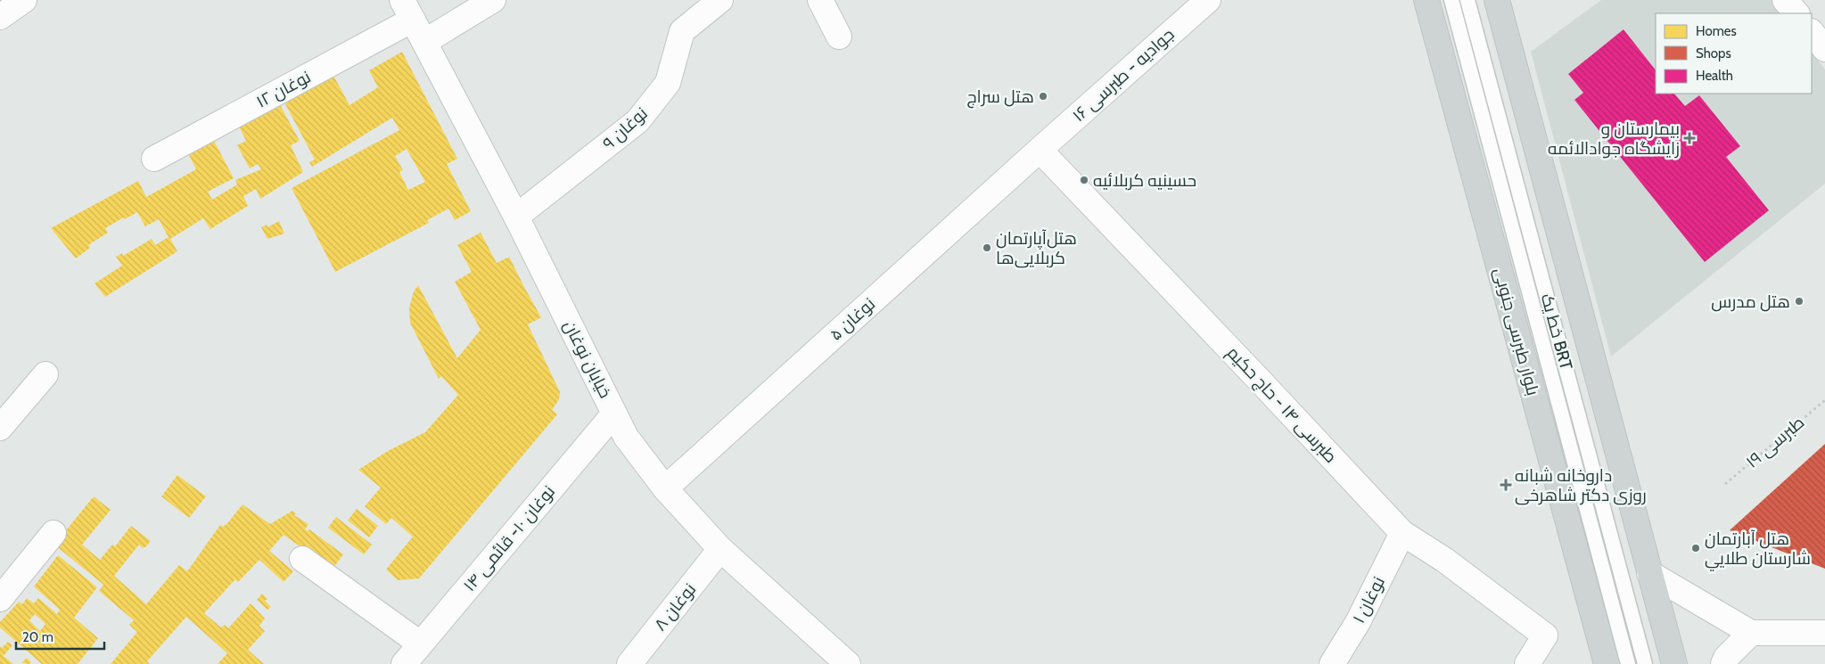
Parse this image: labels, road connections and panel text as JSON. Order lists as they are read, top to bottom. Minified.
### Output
{"streets":{"main road":["بلوار طبرسی جنوبی"],"street":["جوادیه - طبرسی ۱۶","نوغان ۱۲","نوغان ۹","نوغان ۵","خیابان نوغان","طبرسی ۱۴ - حاج حکیم","نوغان ۱۰- قائمی ۱۴","نوغان ۱","نوغان ۸"],"lane":["خط یک BRT"],"path":["طبرسی ۱۹"]},"crossings":[["جوادیه - طبرسی ۱۶","نوغان ۵"],["جوادیه - طبرسی ۱۶","طبرسی ۱۴ - حاج حکیم"],["نوغان ۱۲","خیابان نوغان"],["نوغان ۹","خیابان نوغان"],["نوغان ۵","خیابان نوغان"],["نوغان ۵","طبرسی ۱۴ - حاج حکیم"],["خیابان نوغان","نوغان ۱۰- قائمی ۱۴"],["خیابان نوغان","نوغان ۸"],["طبرسی ۱۴ - حاج حکیم","نوغان ۱"]],"places":{"other":["هتل سراج","حسینیه کربلائیه","هتل‌آپارتمان کربلایی‌ها","هتل مدرس","هتل آبارتمان شارستان طلايي"],"health":["بیمارستان و زایشگاه جوادالائمه","داروخانه شبانه روزی دکتر شاهرخی"]},"legend":["Homes","Shops","Health"],"scale_bar":"20 m"}
